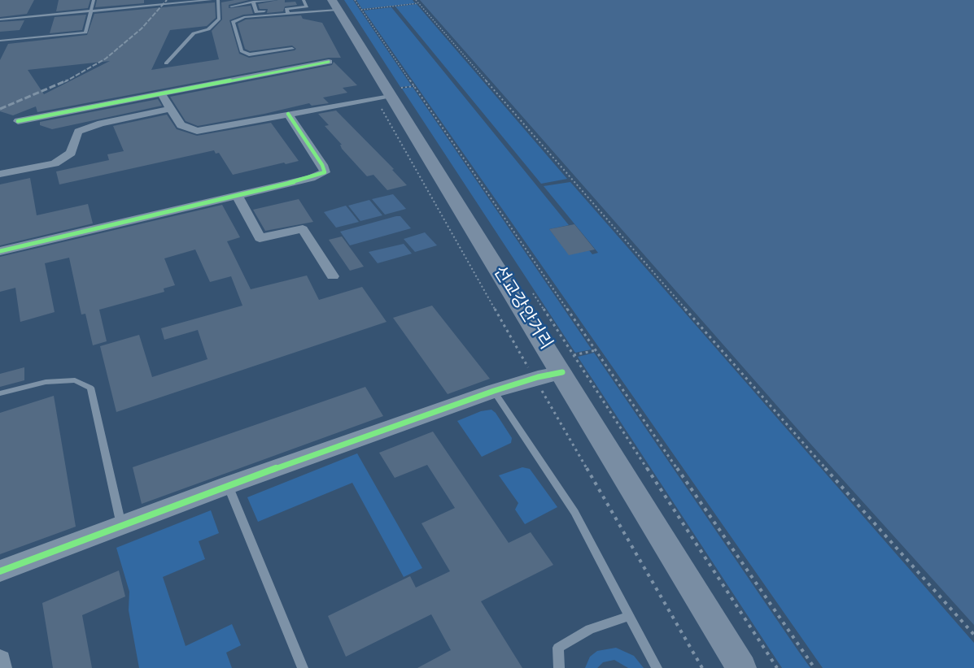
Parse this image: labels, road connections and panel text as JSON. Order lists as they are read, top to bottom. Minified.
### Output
{"streets":{"main road":["선교강안거리"]}}
